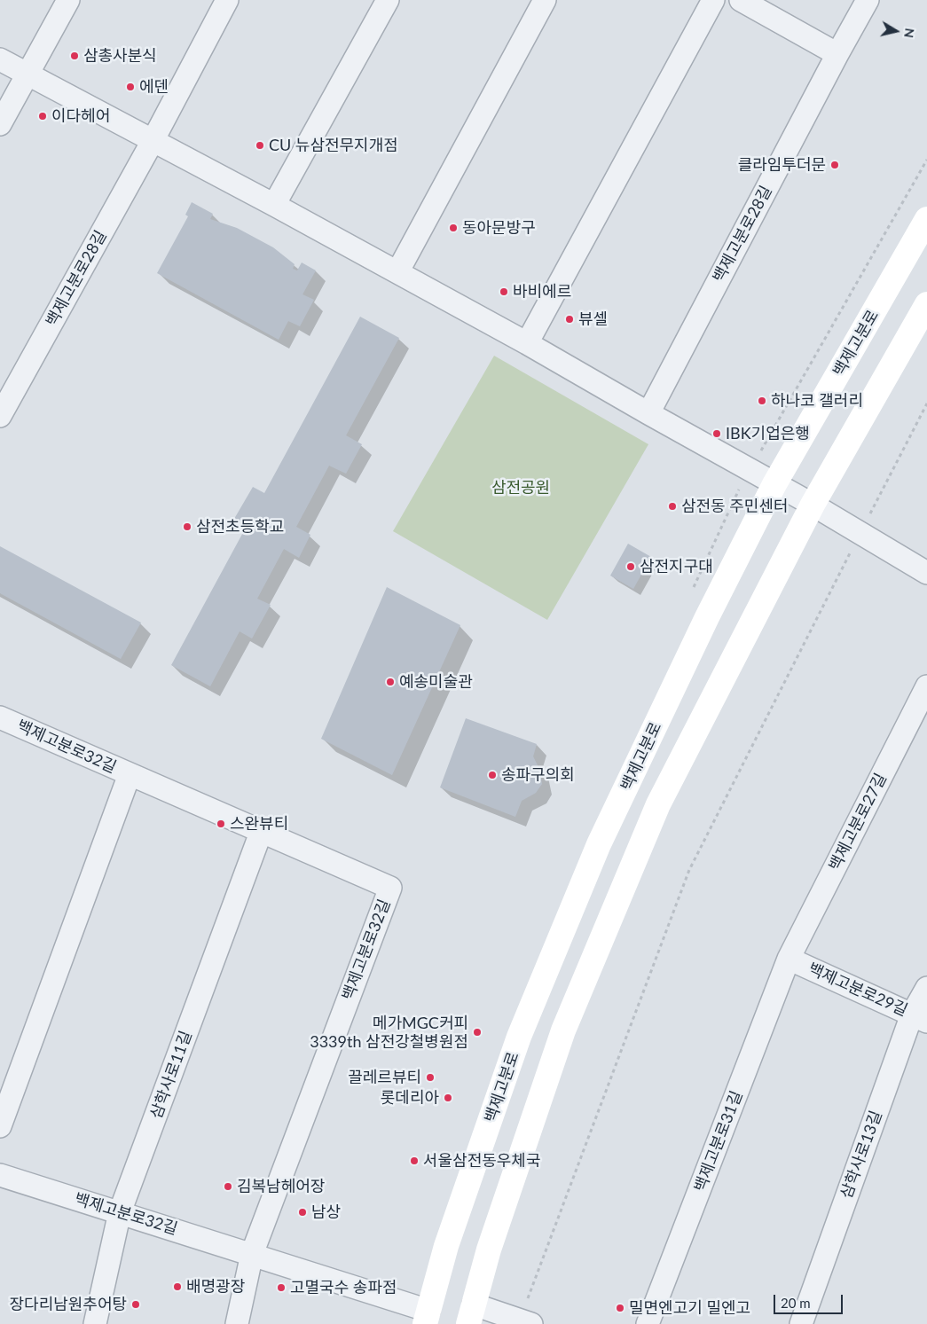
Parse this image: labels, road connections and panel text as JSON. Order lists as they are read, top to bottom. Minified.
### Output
{"streets":{"main road":["백제고분로"],"street":["백제고분로28길","백제고분로32길","백제고분로27길","백제고분로29길","삼학사로11길","백제고분로31길","삼학사로13길"]},"crossings":[["백제고분로","백제고분로32길"],["백제고분로32길","삼학사로11길"],["백제고분로27길","백제고분로29길"],["백제고분로27길","백제고분로31길"],["백제고분로29길","백제고분로31길"],["백제고분로29길","삼학사로13길"]],"parks":["삼전공원"],"places":["삼총사분식","에덴","이다헤어","CU 뉴삼전무지개점","클라임투더문","동아문방구","바비에르","뷰셀","하나코 갤러리","IBK기업은행","삼전동 주민센터","삼전초등학교","삼전지구대","예송미술관","송파구의회","스완뷰티","메가MGC커피 3339th 삼전강철병원점","끌레르뷰티","롯데리아","서울삼전동우체국","김복남헤어장","남상","배명광장","고멸국수 송파점","장다리남원추어탕","밀면엔고기 밀엔고"],"scale_bar":"20 m","north":"right"}
